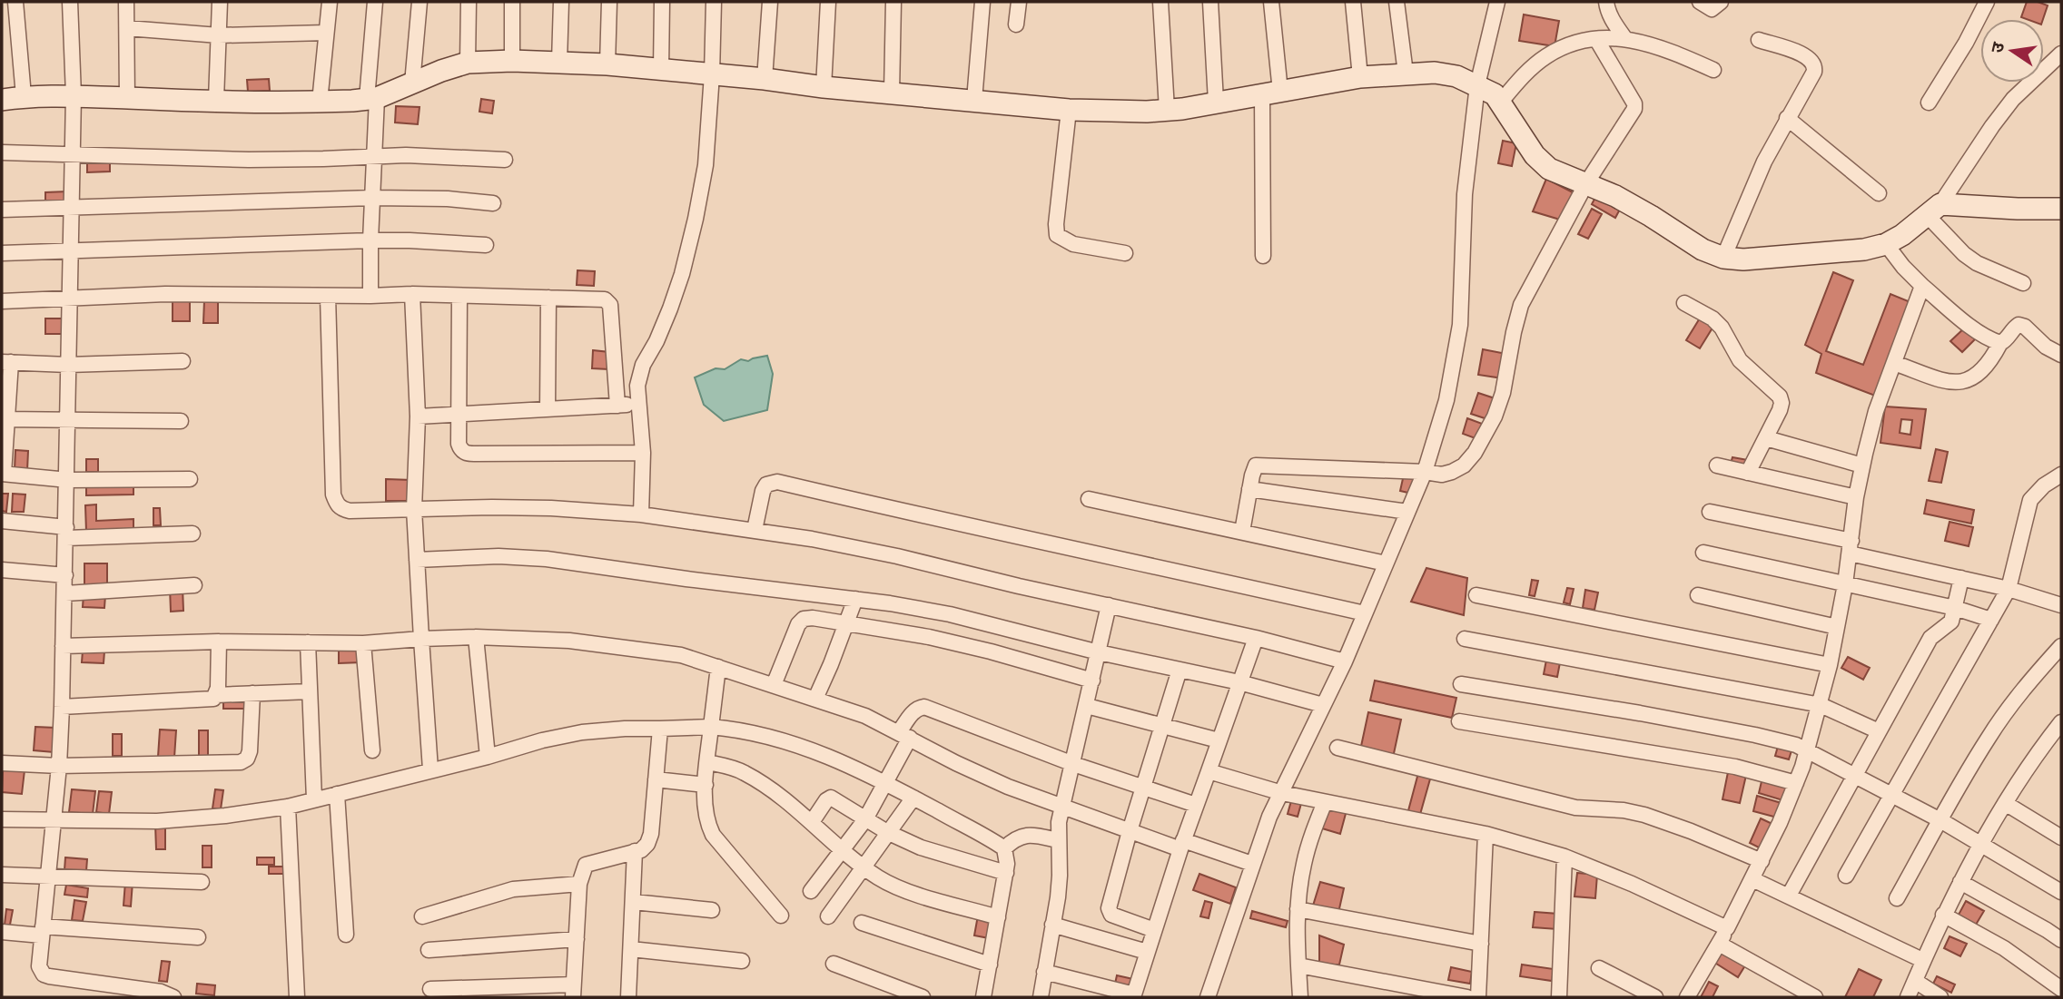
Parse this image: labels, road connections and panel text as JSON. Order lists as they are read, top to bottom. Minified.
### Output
{"north":"left"}
